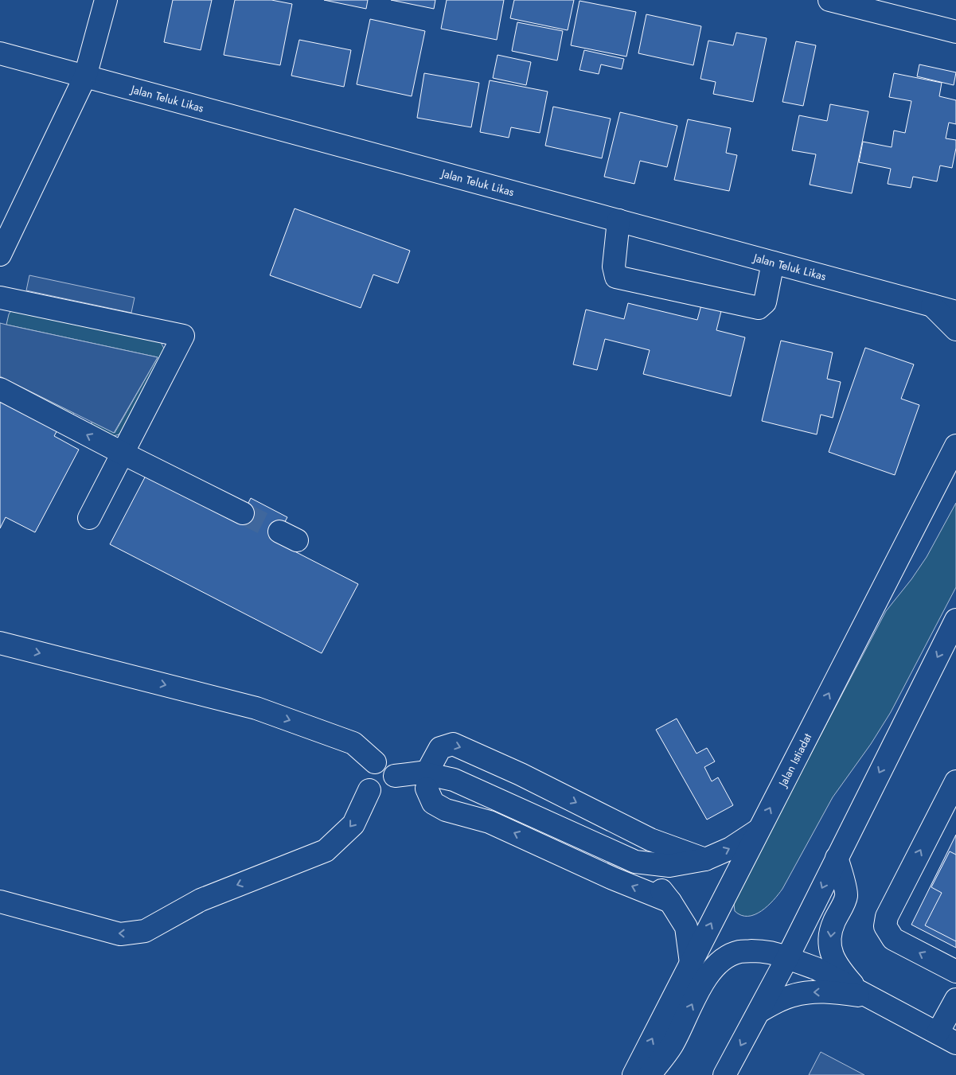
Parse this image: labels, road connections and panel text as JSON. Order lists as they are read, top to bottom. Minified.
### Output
{"streets":{"street":["Jalan Teluk Likas","Jalan Istiadat"]}}
